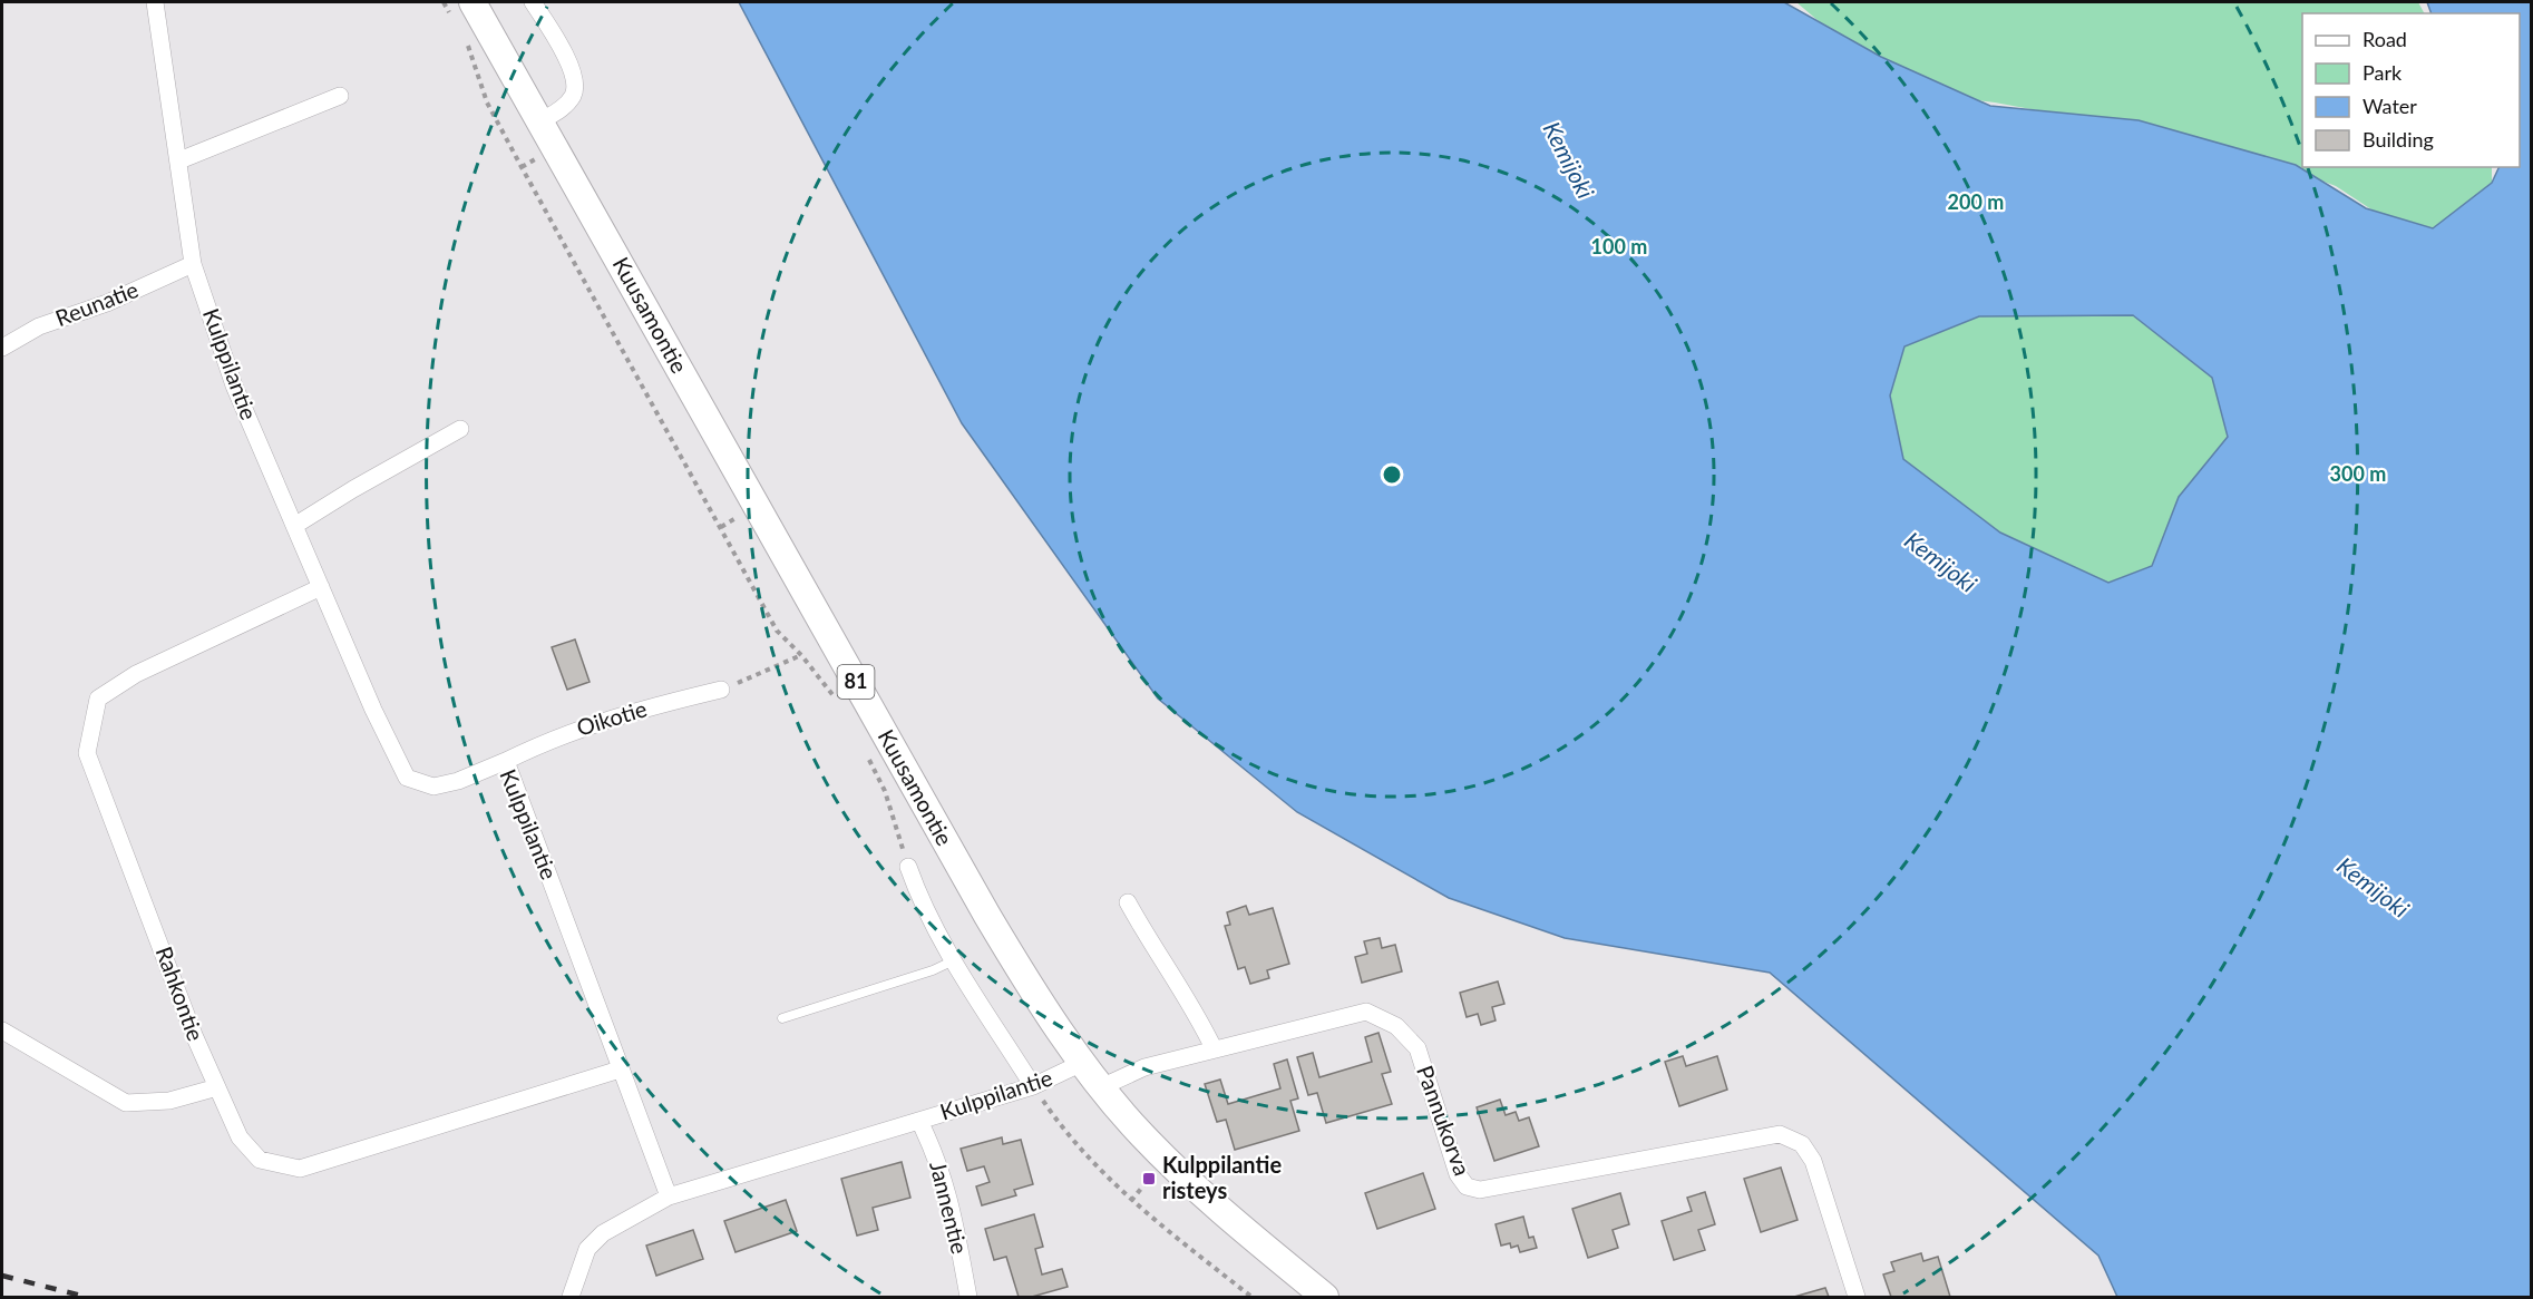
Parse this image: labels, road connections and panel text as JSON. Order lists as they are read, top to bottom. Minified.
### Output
{"streets":{"main road":["Kuusamontie","81"],"street":["Reunatie","Kulppilantie","Oikotie","Rahkontie","Pannukorva","Jannentie"]},"crossings":[["Reunatie","Kulppilantie"],["Kuusamontie","Kulppilantie"],["Kuusamontie","Pannukorva"],["Kulppilantie","Oikotie"],["Kulppilantie","Rahkontie"],["Kulppilantie","Jannentie"]],"water":["Kemijoki"],"places":{"transit":["Kulppilantie risteys"]},"legend":["Road","Park","Water","Building"],"rings":["200 m","100 m","300 m"]}
